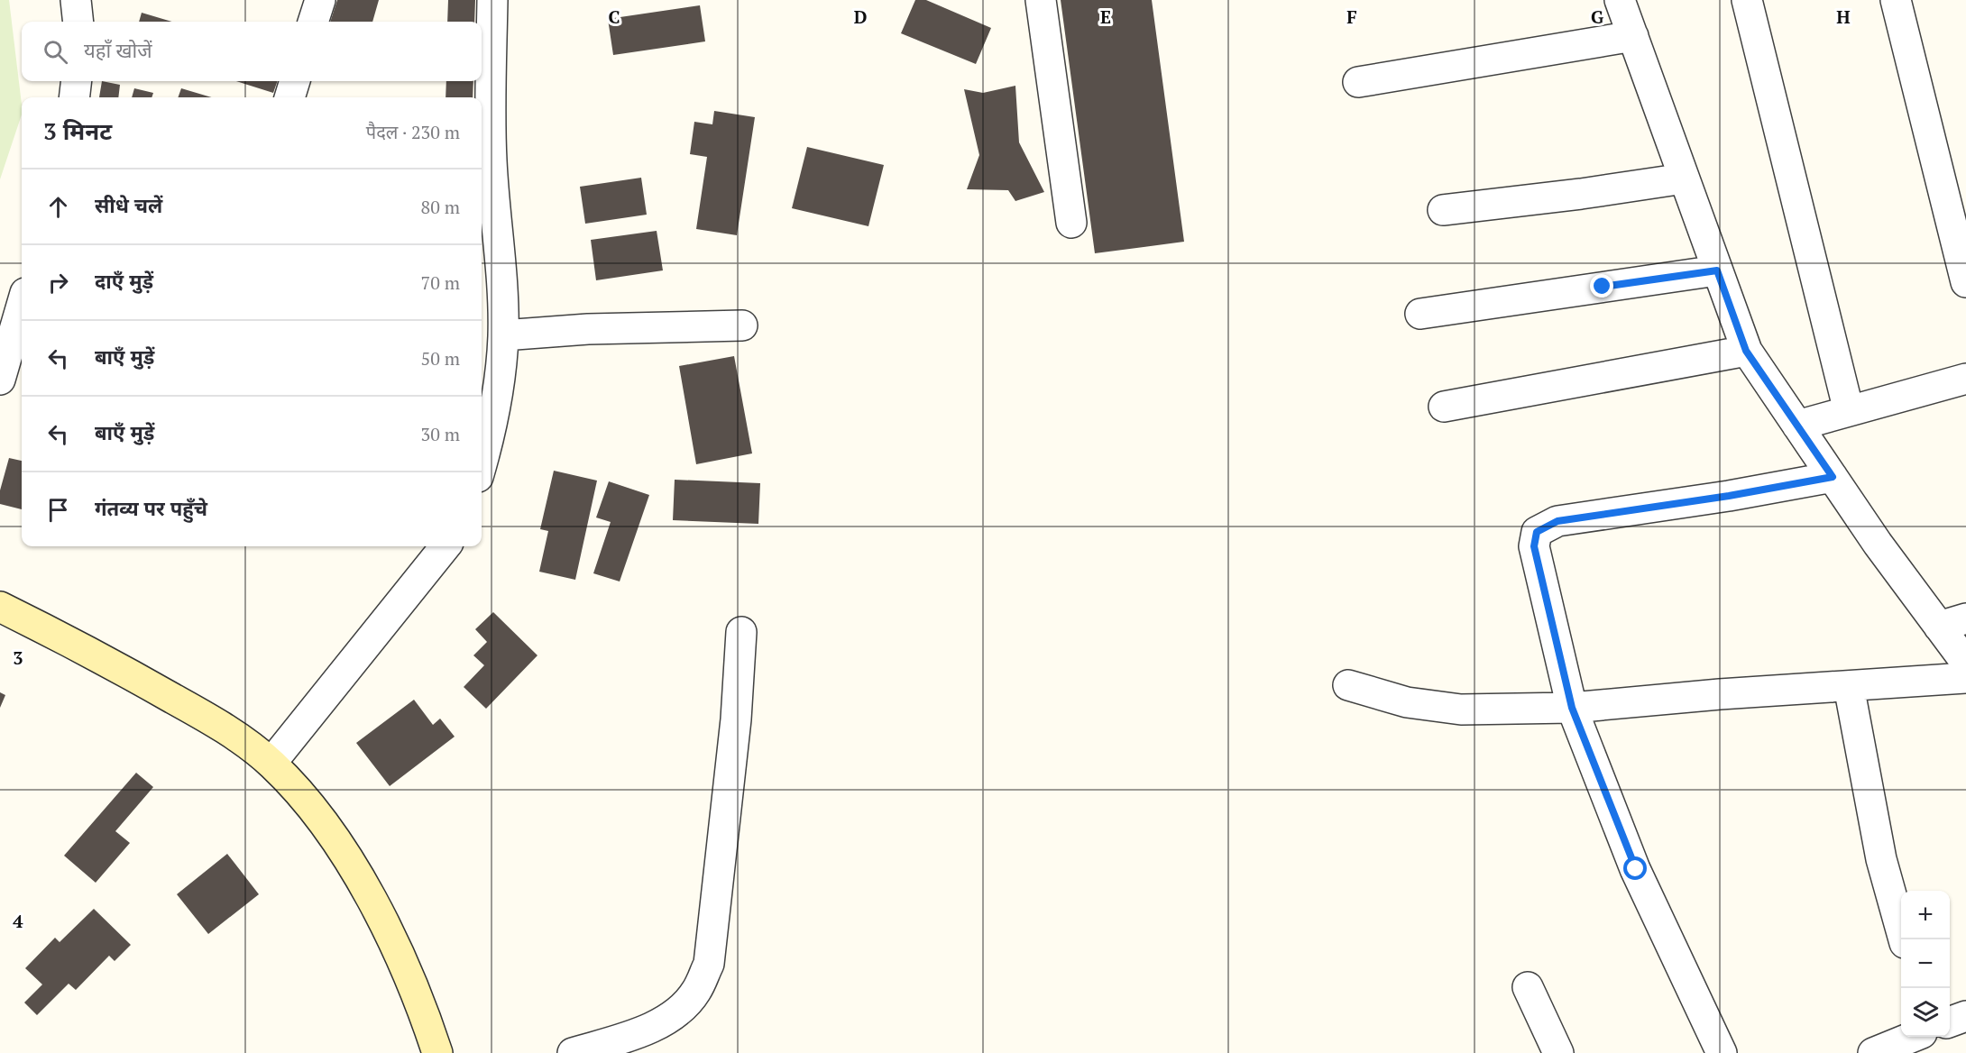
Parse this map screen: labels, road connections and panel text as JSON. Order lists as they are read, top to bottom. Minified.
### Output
{"page":{"search":"यहाँ खोजें","heading":["3 मिनट","पैदल · 230 m"],"list":[["सीधे चलें","80 m"],["दाएँ मुड़ें","70 m"],["बाएँ मुड़ें","50 m"],["बाएँ मुड़ें","30 m"],"गंतव्य पर पहुँचे"],"map_buttons":["+","−"]},"grid":{"columns":["C","D","E","F","G","H"],"rows":["3","4"]}}
